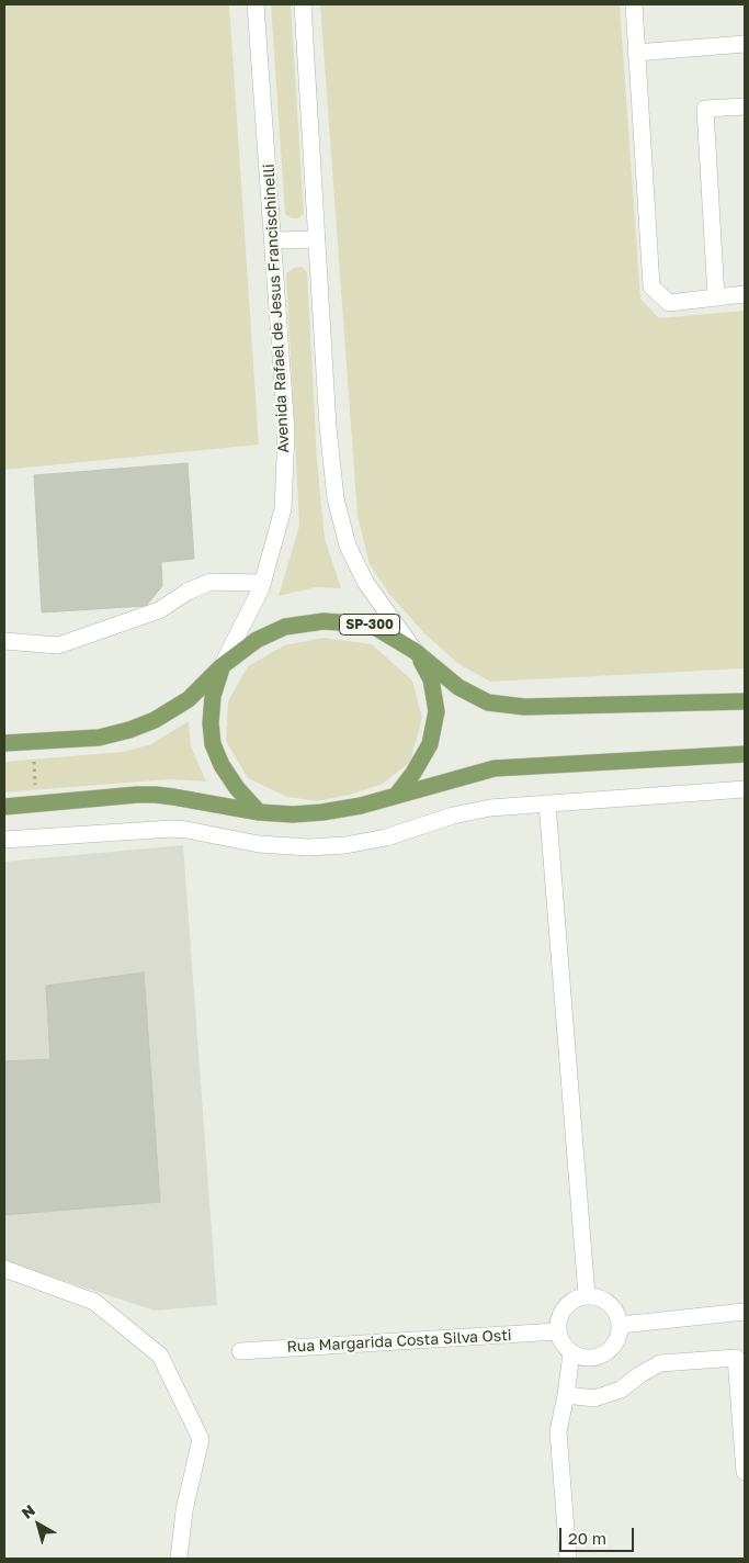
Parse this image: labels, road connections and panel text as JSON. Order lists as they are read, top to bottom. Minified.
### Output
{"streets":{"main road":["SP-300"],"street":["Avenida Rafael de Jesus Francischinelli","Rua Margarida Costa Silva Osti"]},"crossings":[["Avenida Rafael de Jesus Francischinelli","SP-300"]],"scale_bar":"20 m","north":"top left"}
